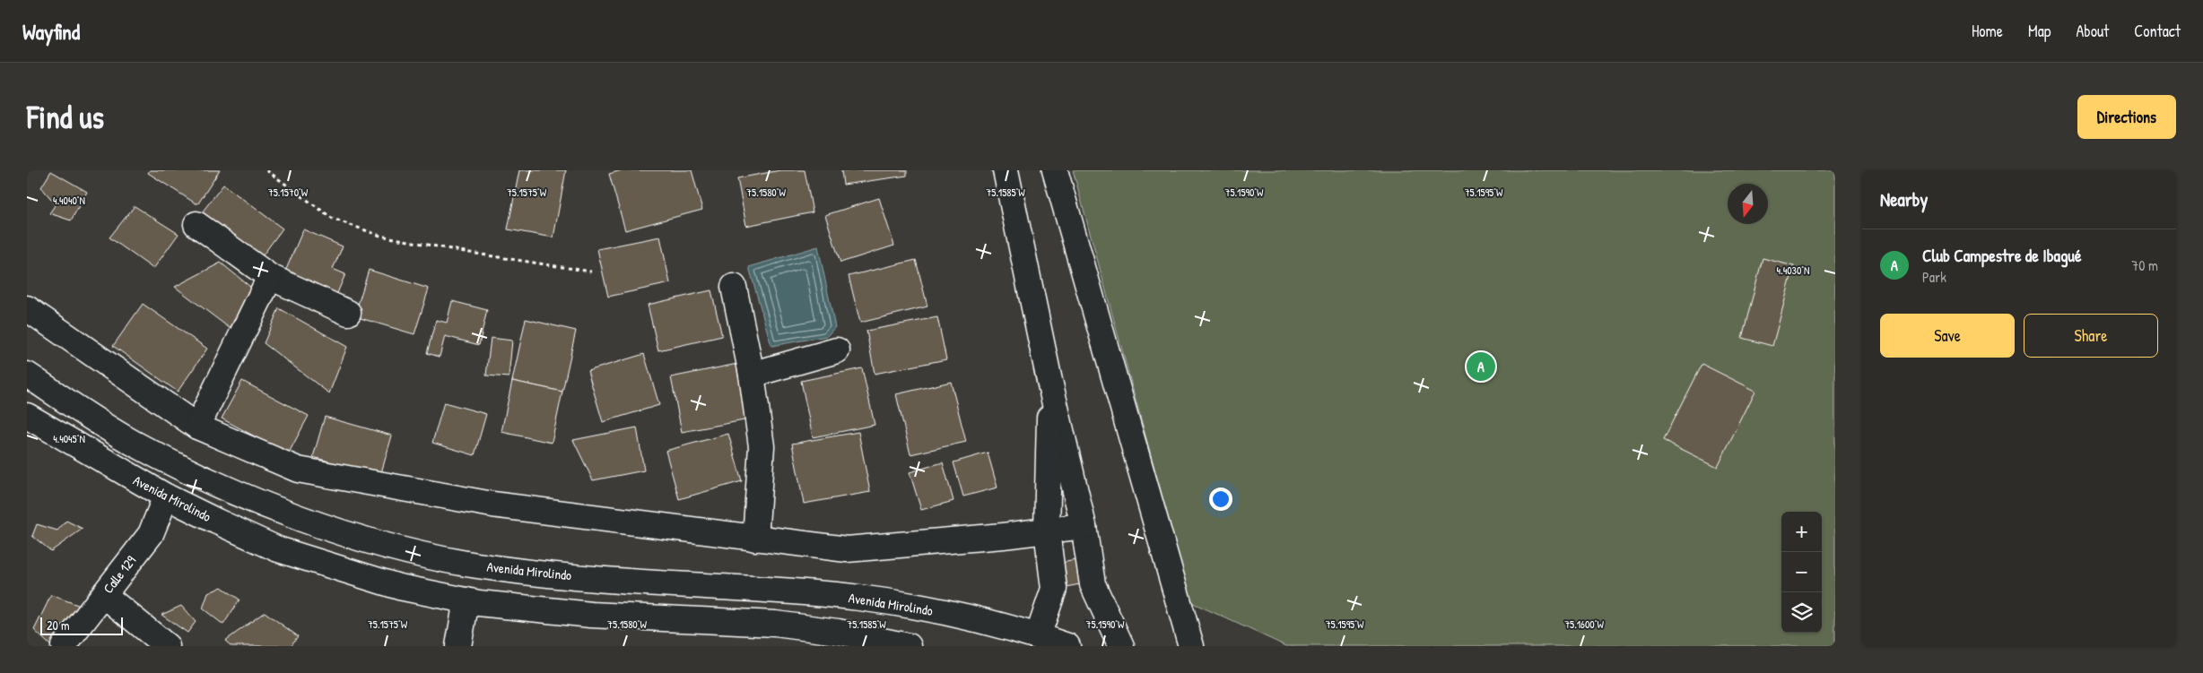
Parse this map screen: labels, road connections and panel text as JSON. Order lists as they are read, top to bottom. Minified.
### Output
{"streets":{"street":["Avenida Mirolindo","Calle 129"]},"crossings":[["Avenida Mirolindo","Calle 129"]],"scale_bar":"20 m","north":"bottom","page":{"header":"Wayfind","nav":["Home","Map","About","Contact"],"buttons":["Directions",["Save","Share"]],"title":"Find us","heading":"Nearby","list":[{"mark":"A","name":"Club Campestre de Ibagué","note":"Park","value":"70 m"}],"pins":"A","map_buttons":["+","−"],"scale":"20 m"},"coordinates":["75.1570°W","75.1575°W","75.1580°W","75.1585°W","75.1590°W","75.1595°W","4.4040°N","4.4030°N","4.4045°N","75.1600°W"]}
